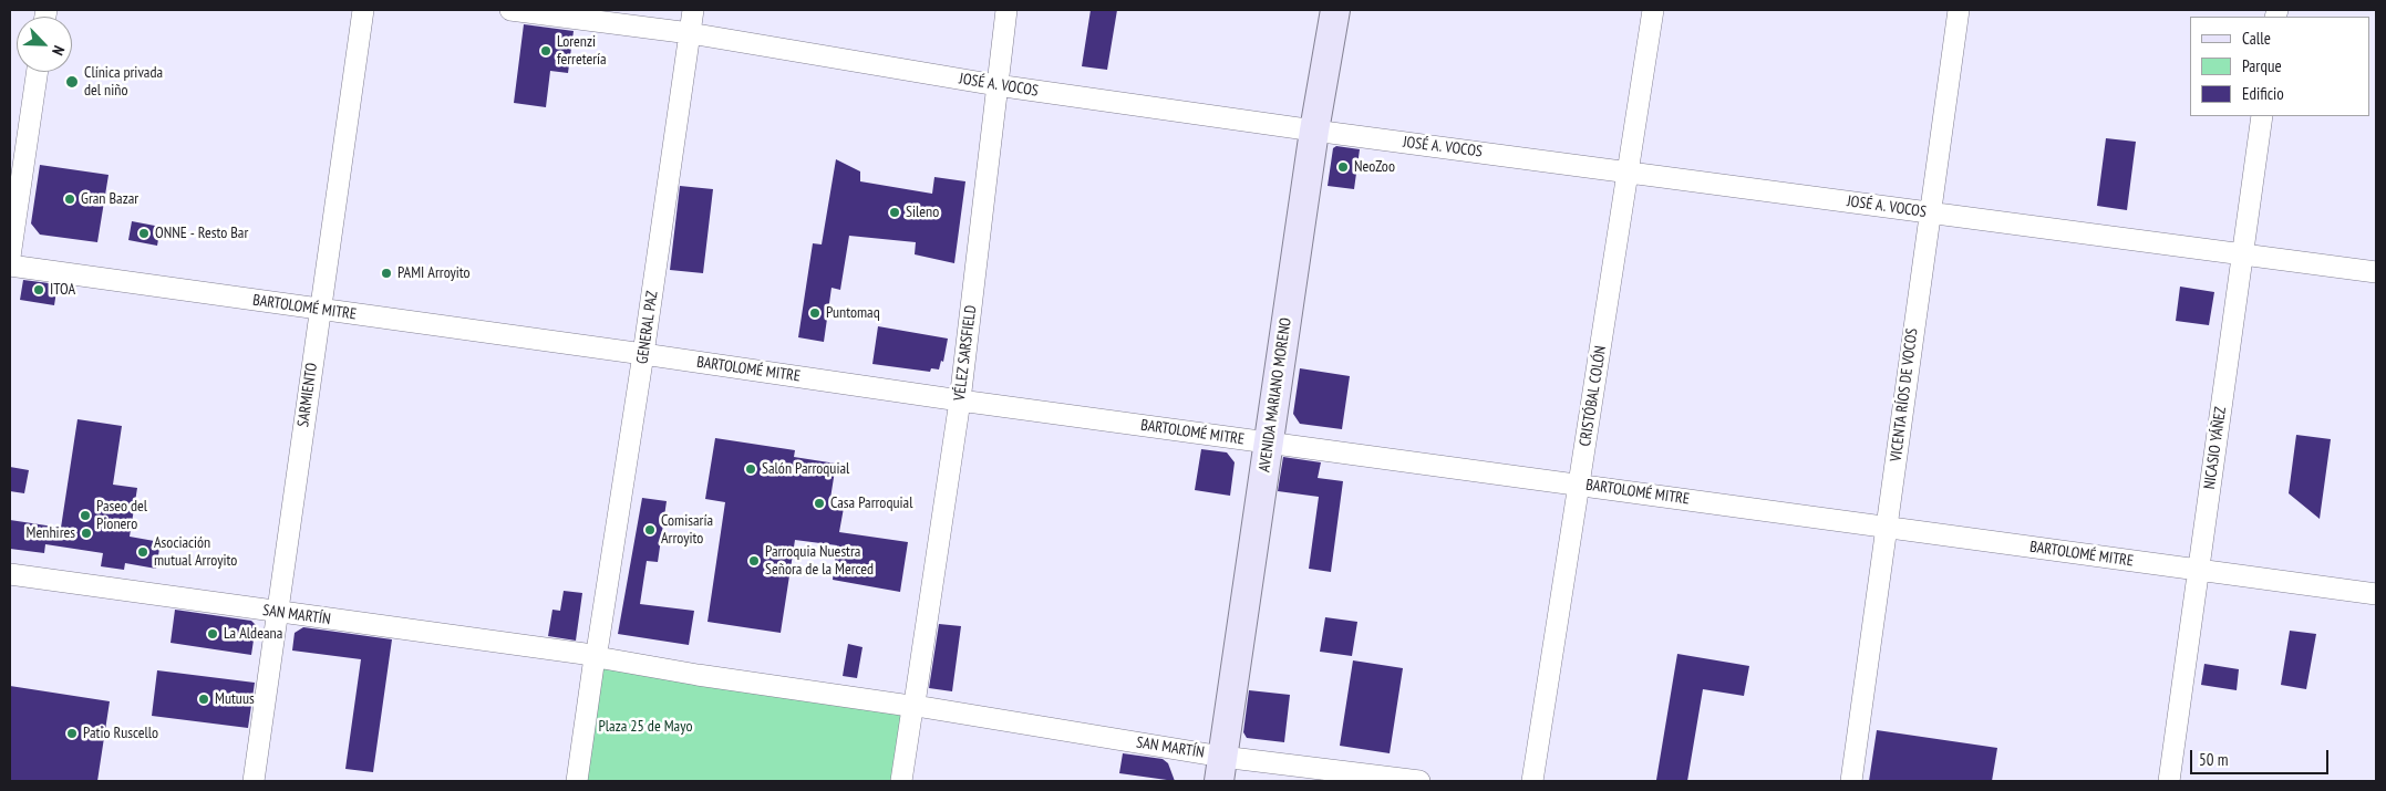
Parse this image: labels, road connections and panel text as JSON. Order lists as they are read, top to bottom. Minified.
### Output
{"streets":{"main road":["AVENIDA MARIANO MORENO"],"street":["JOSÉ A. VOCOS","BARTOLOMÉ MITRE","GENERAL PAZ","VÉLEZ SARSFIELD","SARMIENTO","VICENTA RÍOS DE VOCOS","CRISTÓBAL COLÓN","NICASIO YÁÑEZ","SAN MARTÍN"]},"crossings":[["JOSÉ A. VOCOS","GENERAL PAZ"],["JOSÉ A. VOCOS","VÉLEZ SARSFIELD"],["JOSÉ A. VOCOS","AVENIDA MARIANO MORENO"],["JOSÉ A. VOCOS","VICENTA RÍOS DE VOCOS"],["JOSÉ A. VOCOS","CRISTÓBAL COLÓN"],["JOSÉ A. VOCOS","NICASIO YÁÑEZ"],["BARTOLOMÉ MITRE","GENERAL PAZ"],["BARTOLOMÉ MITRE","VÉLEZ SARSFIELD"],["BARTOLOMÉ MITRE","SARMIENTO"],["BARTOLOMÉ MITRE","AVENIDA MARIANO MORENO"],["BARTOLOMÉ MITRE","VICENTA RÍOS DE VOCOS"],["BARTOLOMÉ MITRE","CRISTÓBAL COLÓN"],["BARTOLOMÉ MITRE","NICASIO YÁÑEZ"],["GENERAL PAZ","SAN MARTÍN"],["VÉLEZ SARSFIELD","SAN MARTÍN"],["SARMIENTO","SAN MARTÍN"],["AVENIDA MARIANO MORENO","SAN MARTÍN"]],"parks":["Plaza 25 de Mayo"],"places":["Lorenzi ferretería","Clínica privada del niño","NeoZoo","Gran Bazar","Sileno","ONNE - Resto Bar","PAMI Arroyito","ITOA","Puntomaq","Salón Parroquial","Casa Parroquial","Paseo del Pionero","Comisaría Arroyito","Menhires","Asociación mutual Arroyito","Parroquia Nuestra Señora de la Merced","La Aldeana","Mutuus","Patio Ruscello"],"legend":["Calle","Parque","Edificio"],"scale_bar":"50 m","north":"bottom right"}
